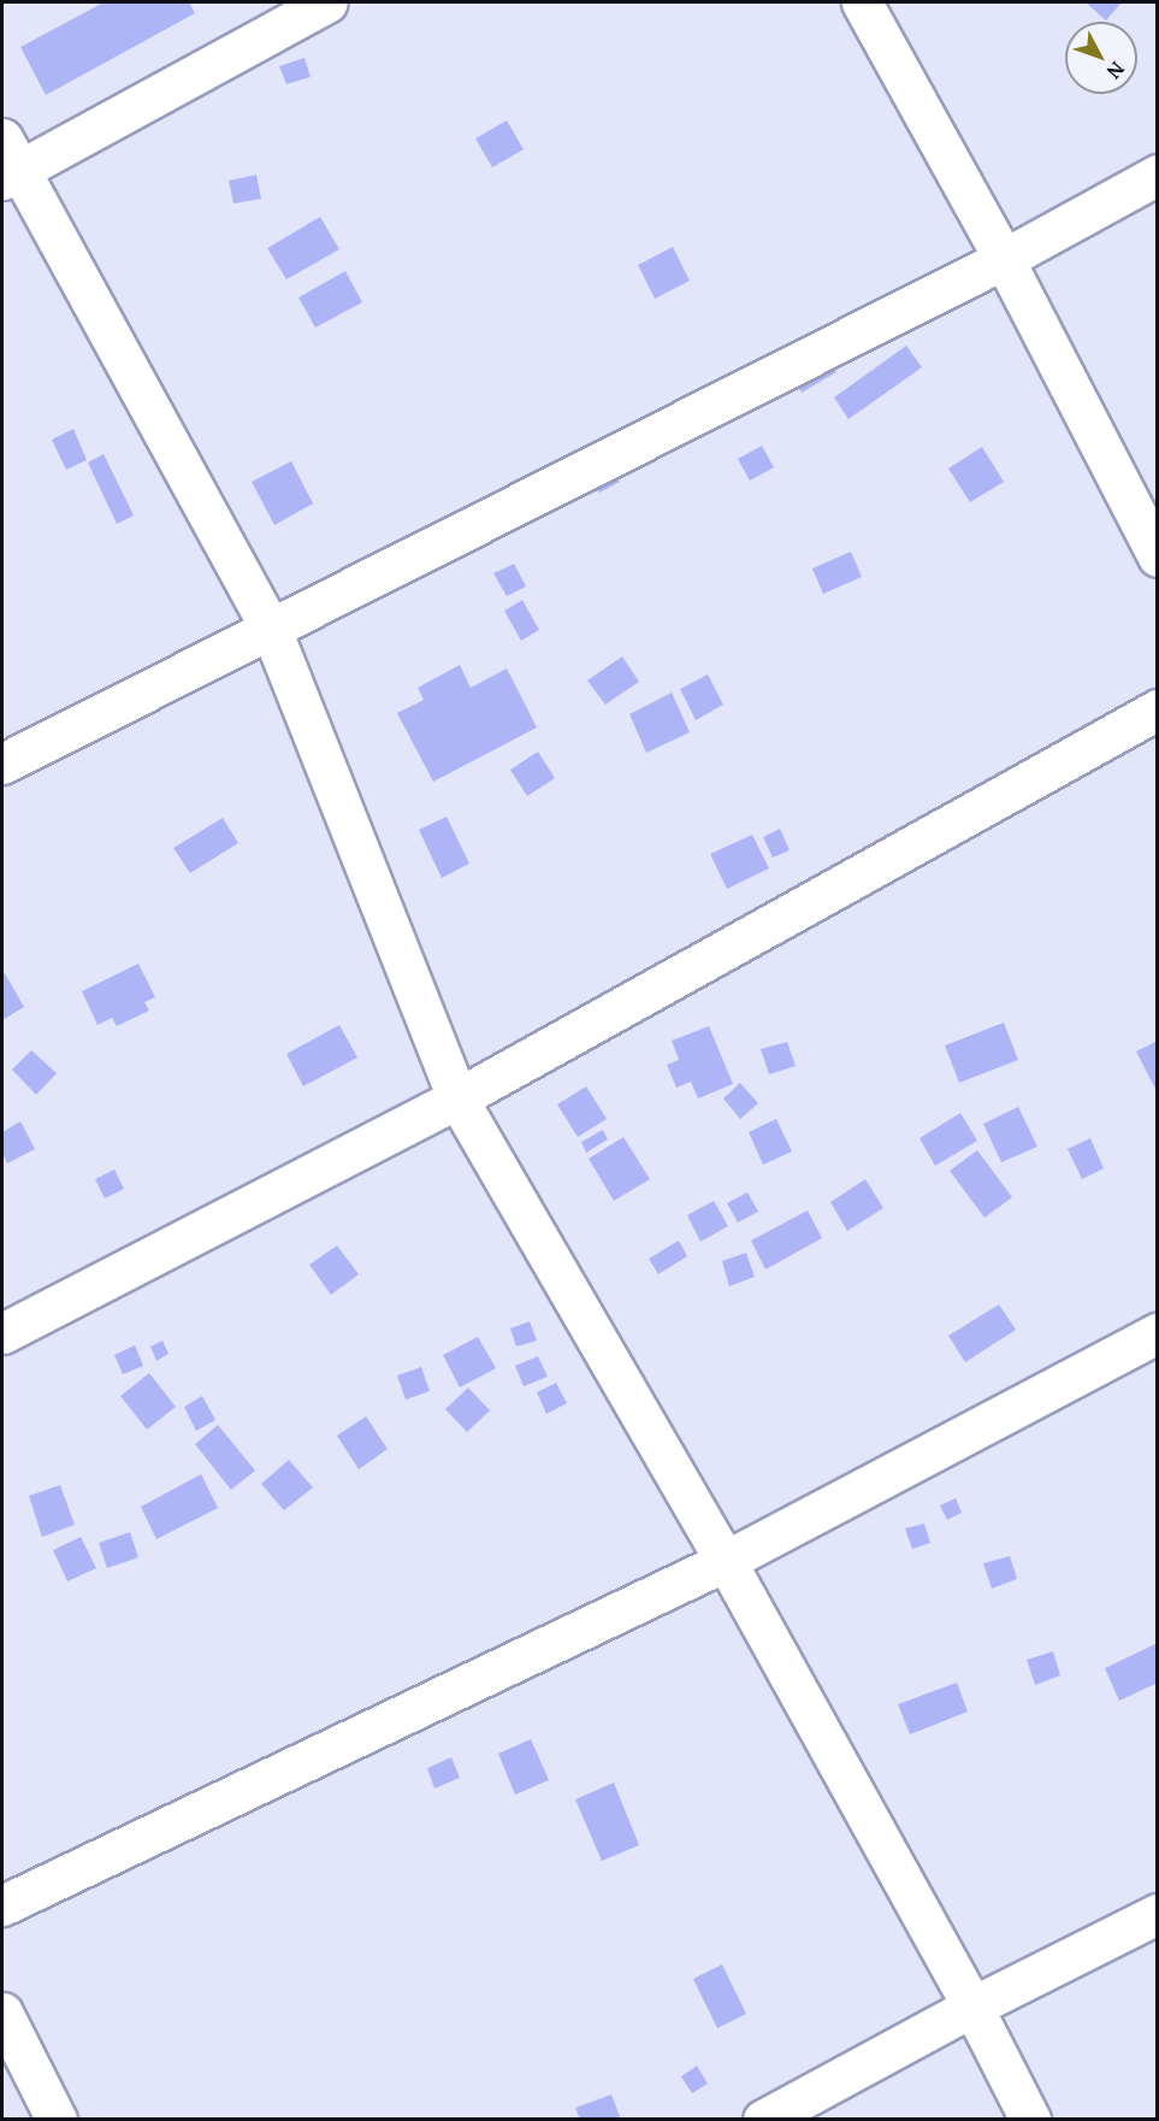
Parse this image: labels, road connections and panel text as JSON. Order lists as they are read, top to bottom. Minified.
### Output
{"north":"bottom right"}
